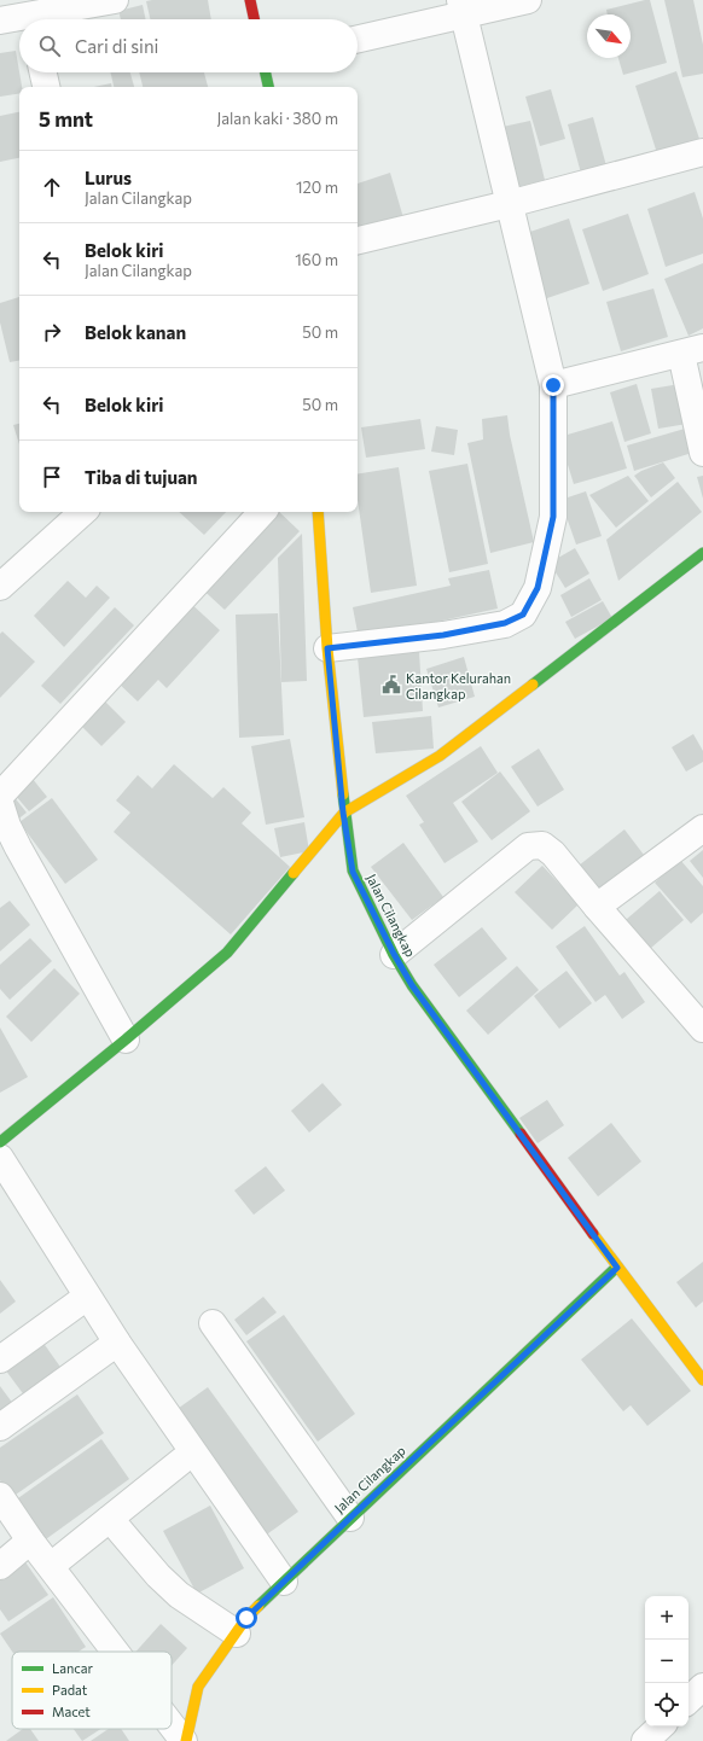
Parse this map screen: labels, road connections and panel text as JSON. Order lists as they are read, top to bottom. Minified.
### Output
{"streets":{"street":["Jalan Cilangkap"]},"places":{"public building":["Kantor Kelurahan Cilangkap"]},"legend":["Lancar","Padat","Macet"],"north":"bottom right","page":{"search":"Cari di sini","heading":["5 mnt","Jalan kaki · 380 m"],"list":[["Lurus","Jalan Cilangkap","120 m"],["Belok kiri","Jalan Cilangkap","160 m"],["Belok kanan","50 m"],["Belok kiri","50 m"],"Tiba di tujuan"],"map_buttons":["+","−"]}}
